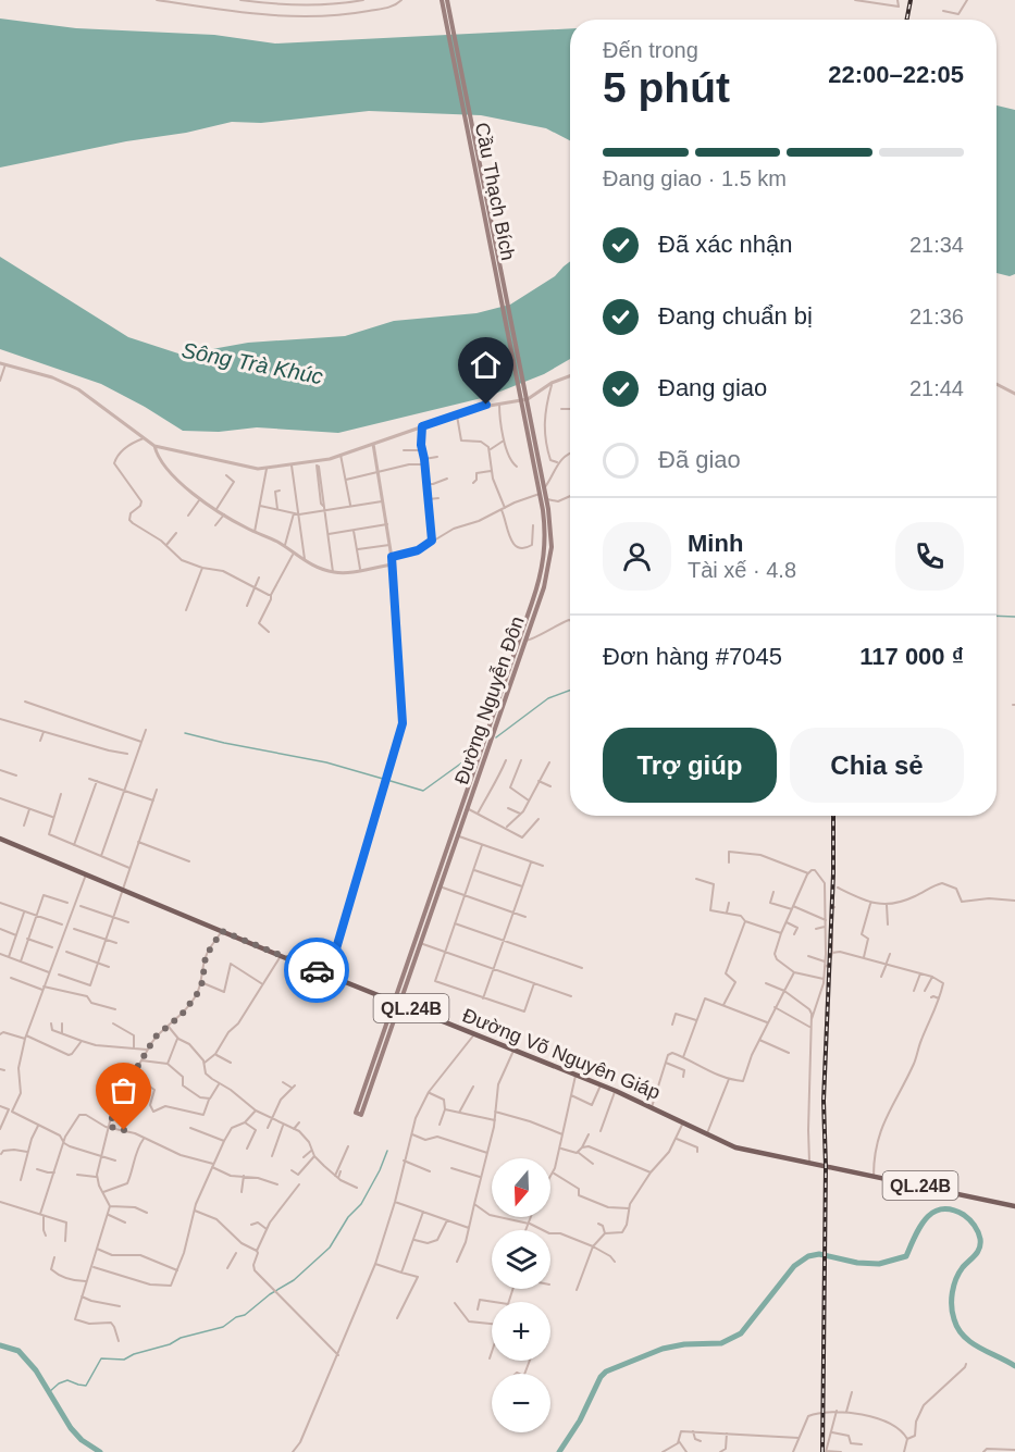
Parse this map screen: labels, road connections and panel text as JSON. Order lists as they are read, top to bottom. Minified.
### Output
{"streets":{"main road":["Cầu Thạch Bích","Đường Nguyễn Đôn","QL.24B","Đường Võ Nguyên Giáp"]},"crossings":[["Đường Nguyễn Đôn","Đường Võ Nguyên Giáp"],["QL.24B","Đường Võ Nguyên Giáp"]],"water":["Sông Trà Khúc"],"north":"bottom","page":{"heading":["5 phút","Đến trong","22:00–22:05"],"panel":["Minh","Tài xế · 4.8","Đơn hàng #7045","117 000 ₫"],"bar":"Đang giao · 1.5 km","list":[["Đã xác nhận","21:34"],["Đang chuẩn bị","21:36"],["Đang giao","21:44"],"Đã giao"],"buttons":["Trợ giúp","Chia sẻ"],"map_buttons":["+","−"]}}
